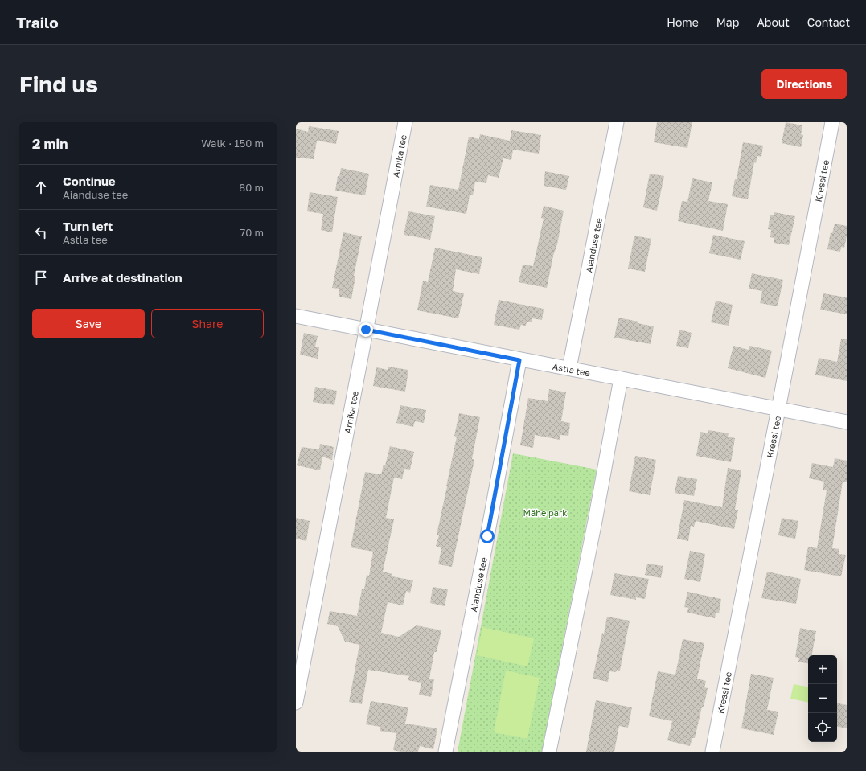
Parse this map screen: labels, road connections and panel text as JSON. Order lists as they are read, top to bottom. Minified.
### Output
{"streets":{"street":["Arnika tee","Kressi tee","Aianduse tee","Astla tee"]},"crossings":[["Arnika tee","Astla tee"],["Kressi tee","Astla tee"],["Aianduse tee","Astla tee"]],"parks":["Mähe park"],"page":{"header":"Trailo","nav":["Home","Map","About","Contact"],"buttons":["Directions",["Save","Share"]],"title":"Find us","heading":["2 min","Walk · 150 m"],"list":[["Continue","Aianduse tee","80 m"],["Turn left","Astla tee","70 m"],"Arrive at destination"],"map_buttons":["+","−"]}}
